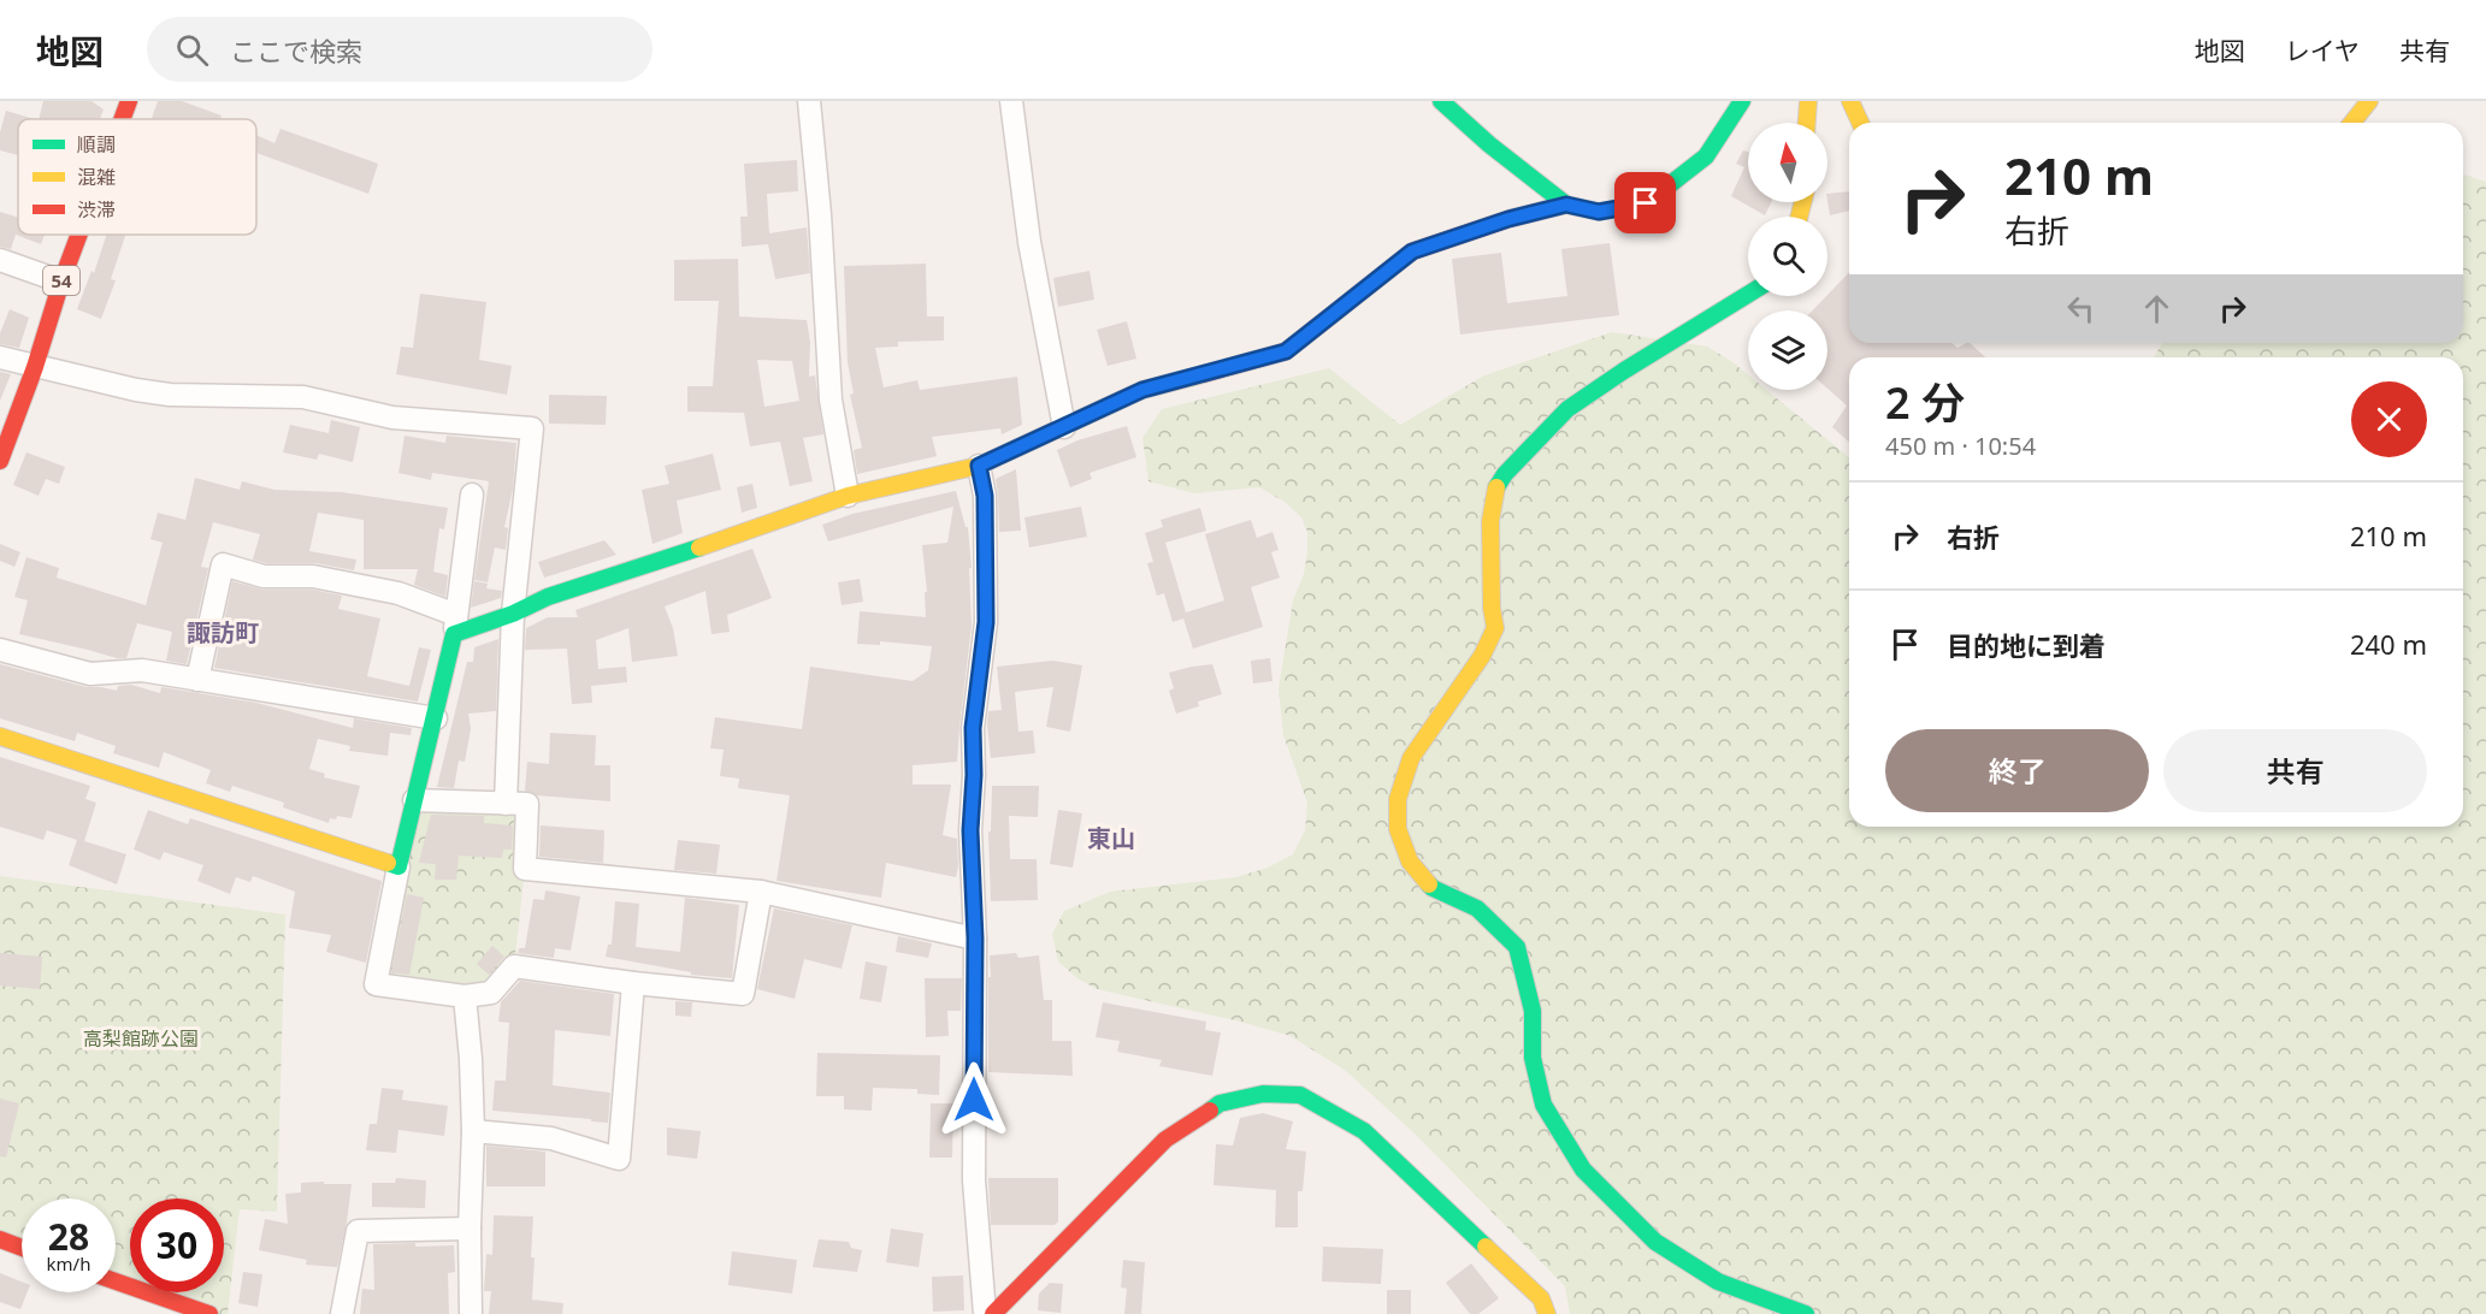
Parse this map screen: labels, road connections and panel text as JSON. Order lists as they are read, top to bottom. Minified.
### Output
{"streets":{"street":["54"]},"districts":["諏訪町","東山"],"parks":["高梨館跡公園"],"legend":["順調","混雑","渋滞"],"north":"top","page":{"header":"地図","search":"ここで検索","nav":["地図","レイヤ","共有"],"turn":["210 m","右折"],"heading":["2 分","450 m · 10:54"],"list":[{"name":"右折","value":"210 m"},{"name":"目的地に到着","value":"240 m"}],"buttons":["終了","共有"],"speed":"28 km/h","limit":"30"}}
